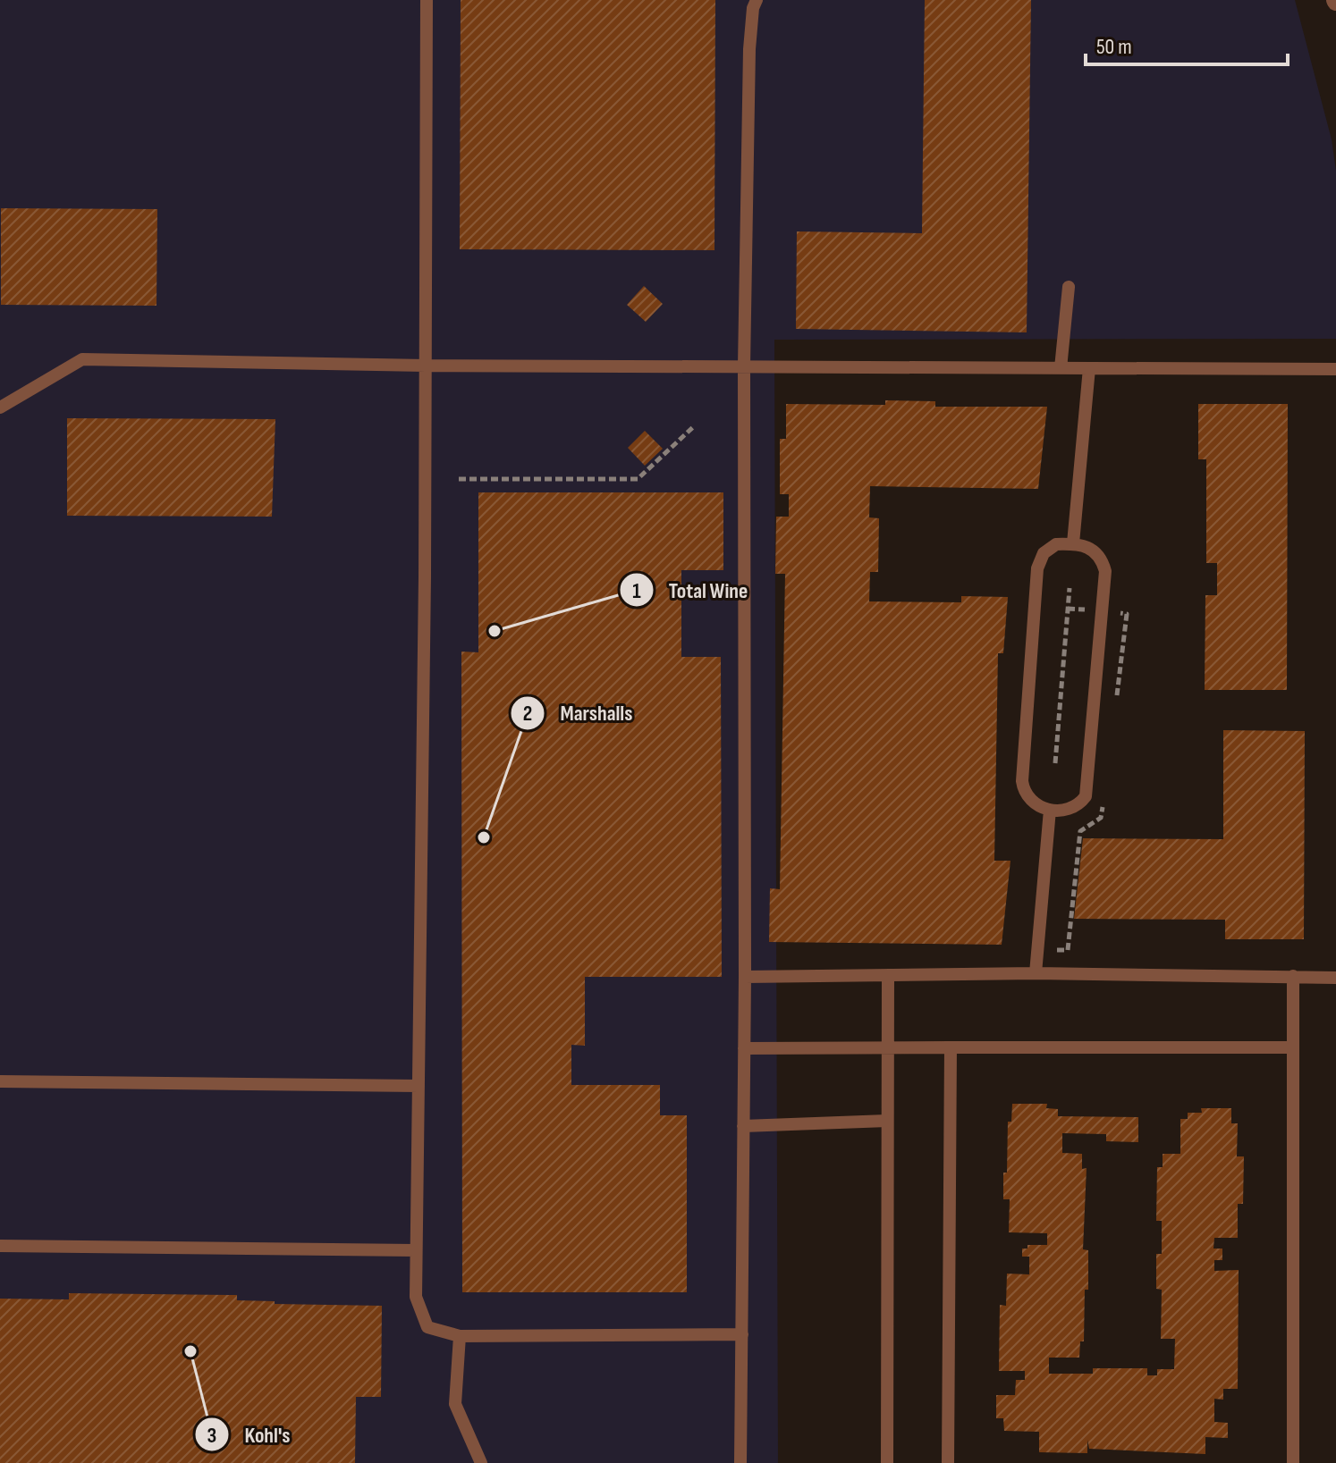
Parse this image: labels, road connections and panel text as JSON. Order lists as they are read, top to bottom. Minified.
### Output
{"places":["Total Wine","Marshalls","Kohl's"],"scale_bar":"50 m"}
